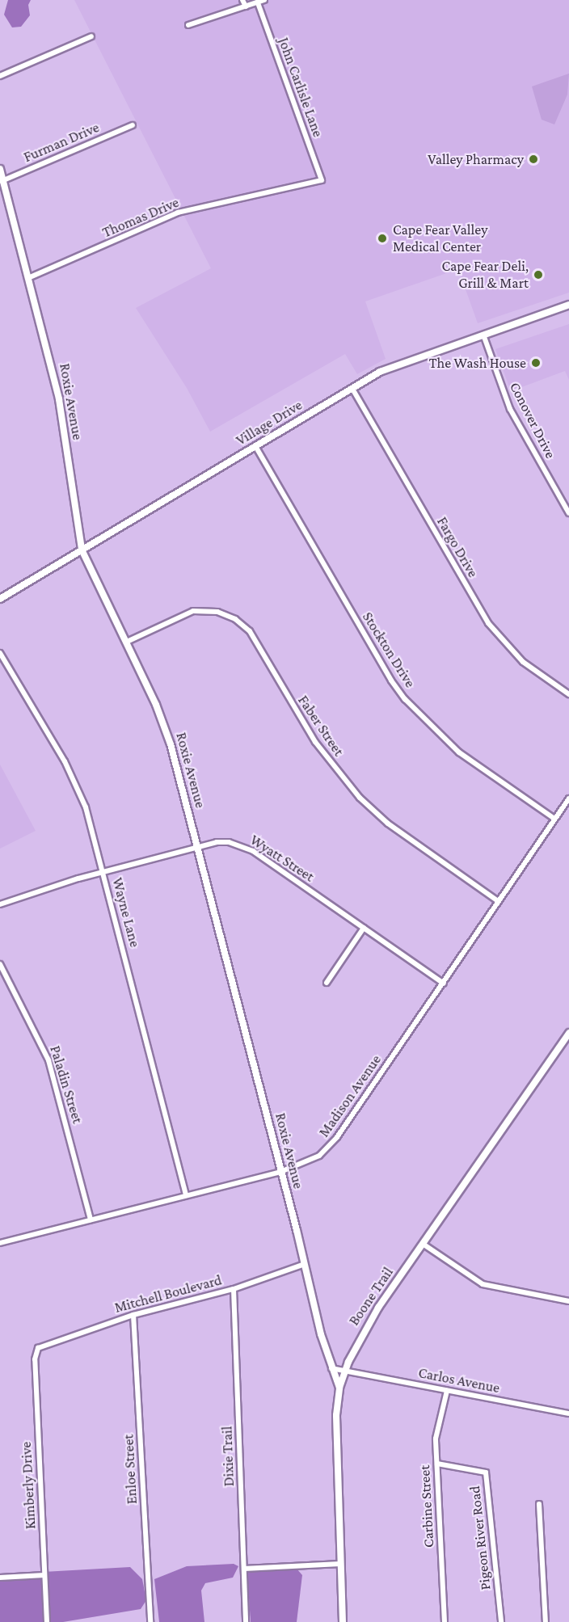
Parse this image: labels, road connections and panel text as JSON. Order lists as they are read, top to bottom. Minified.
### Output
{"streets":{"street":["John Carlisle Lane","Furman Drive","Thomas Drive","Roxie Avenue","Conover Drive","Village Drive","Fargo Drive","Stockton Drive","Faber Street","Wyatt Street","Wayne Lane","Paladin Street","Madison Avenue","Mitchell Boulevard","Boone Trail","Carlos Avenue","Dixie Trail","Enloe Street","Kimberly Drive","Carbine Street","Pigeon River Road"]},"crossings":[["John Carlisle Lane","Thomas Drive"],["Furman Drive","Roxie Avenue"],["Thomas Drive","Roxie Avenue"],["Roxie Avenue","Village Drive"],["Roxie Avenue","Faber Street"],["Roxie Avenue","Wyatt Street"],["Roxie Avenue","Madison Avenue"],["Roxie Avenue","Mitchell Boulevard"],["Roxie Avenue","Boone Trail"],["Roxie Avenue","Carlos Avenue"],["Conover Drive","Village Drive"],["Village Drive","Fargo Drive"],["Village Drive","Stockton Drive"],["Stockton Drive","Madison Avenue"],["Faber Street","Madison Avenue"],["Wyatt Street","Wayne Lane"],["Wyatt Street","Madison Avenue"],["Wayne Lane","Madison Avenue"],["Paladin Street","Madison Avenue"],["Mitchell Boulevard","Dixie Trail"],["Mitchell Boulevard","Enloe Street"],["Mitchell Boulevard","Kimberly Drive"],["Boone Trail","Carlos Avenue"],["Carlos Avenue","Carbine Street"],["Carbine Street","Pigeon River Road"]],"places":["Valley Pharmacy","Cape Fear Valley Medical Center","Cape Fear Deli, Grill & Mart","The Wash House"]}
